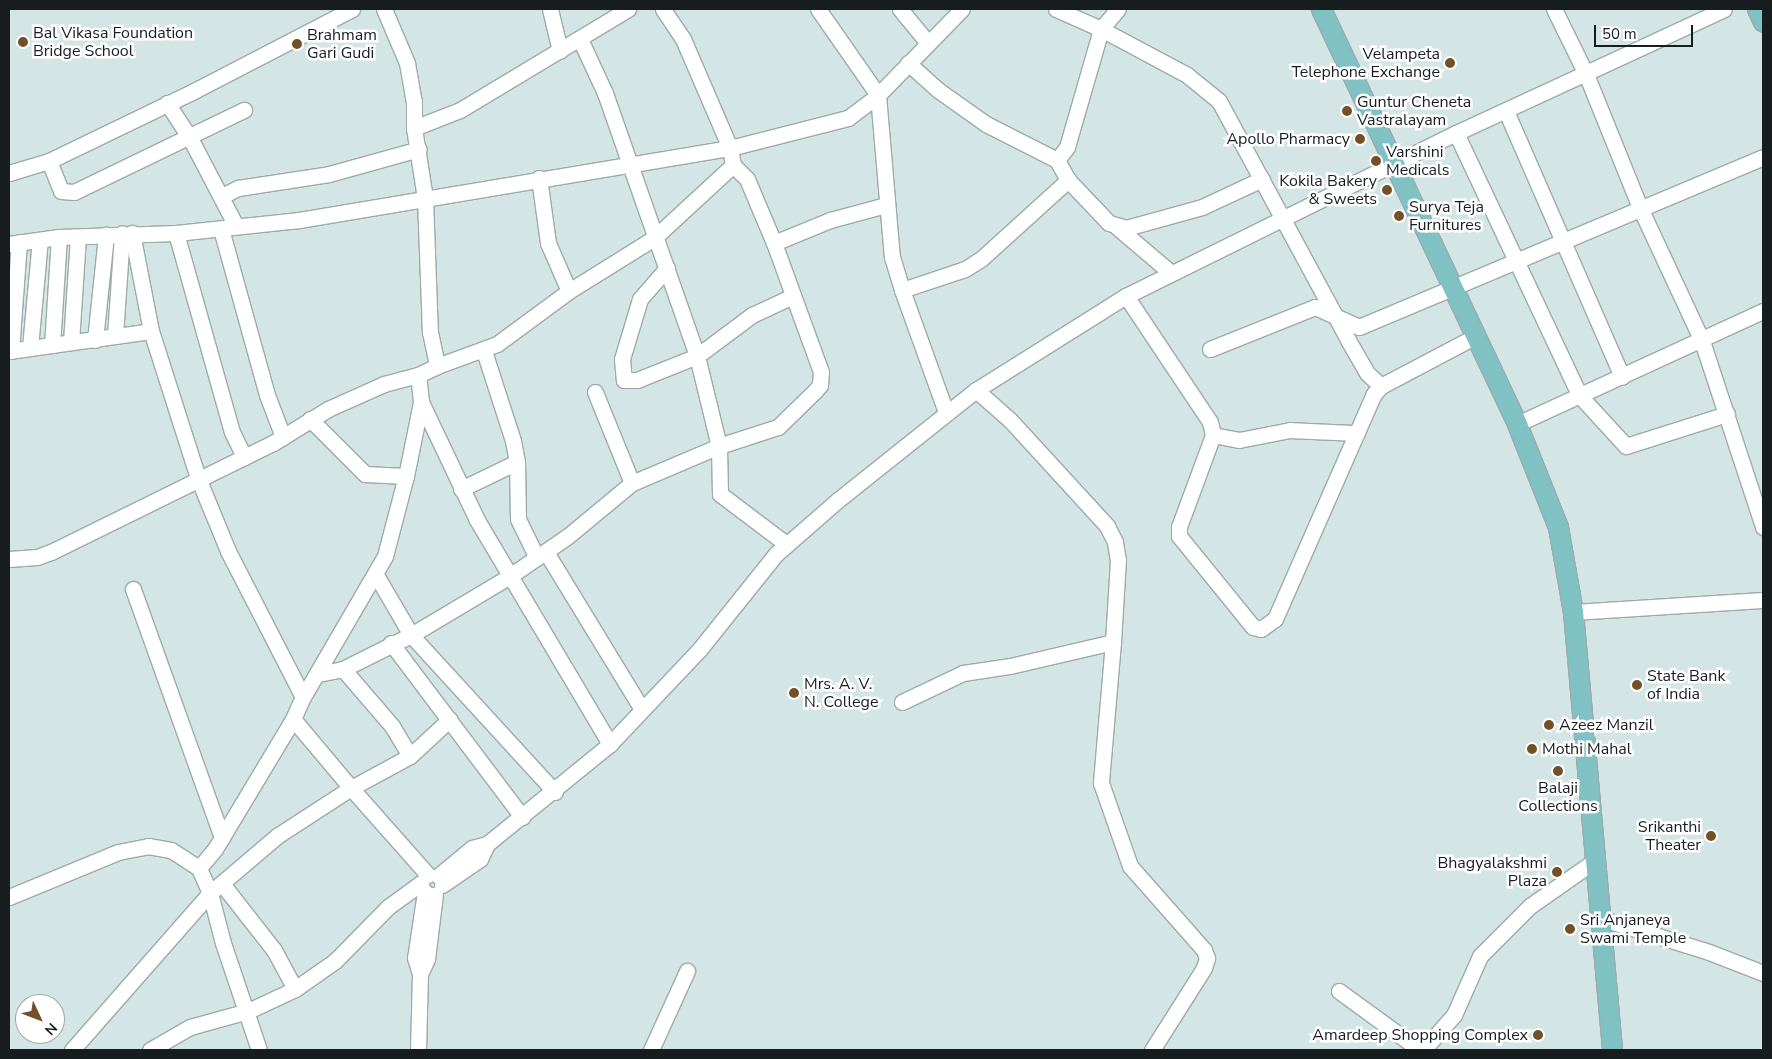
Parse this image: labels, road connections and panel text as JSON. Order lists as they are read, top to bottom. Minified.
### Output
{"places":["Bal Vikasa Foundation Bridge School","Brahmam Gari Gudi","Velampeta Telephone Exchange","Guntur Cheneta Vastralayam","Apollo Pharmacy","Varshini Medicals","Kokila Bakery & Sweets","Surya Teja Furnitures","State Bank of India","Mrs. A. V. N. College","Azeez Manzil","Mothi Mahal","Balaji Collections","Srikanthi Theater","Bhagyalakshmi Plaza","Sri Anjaneya Swami Temple","Amardeep Shopping Complex"],"scale_bar":"50 m","north":"bottom right"}
